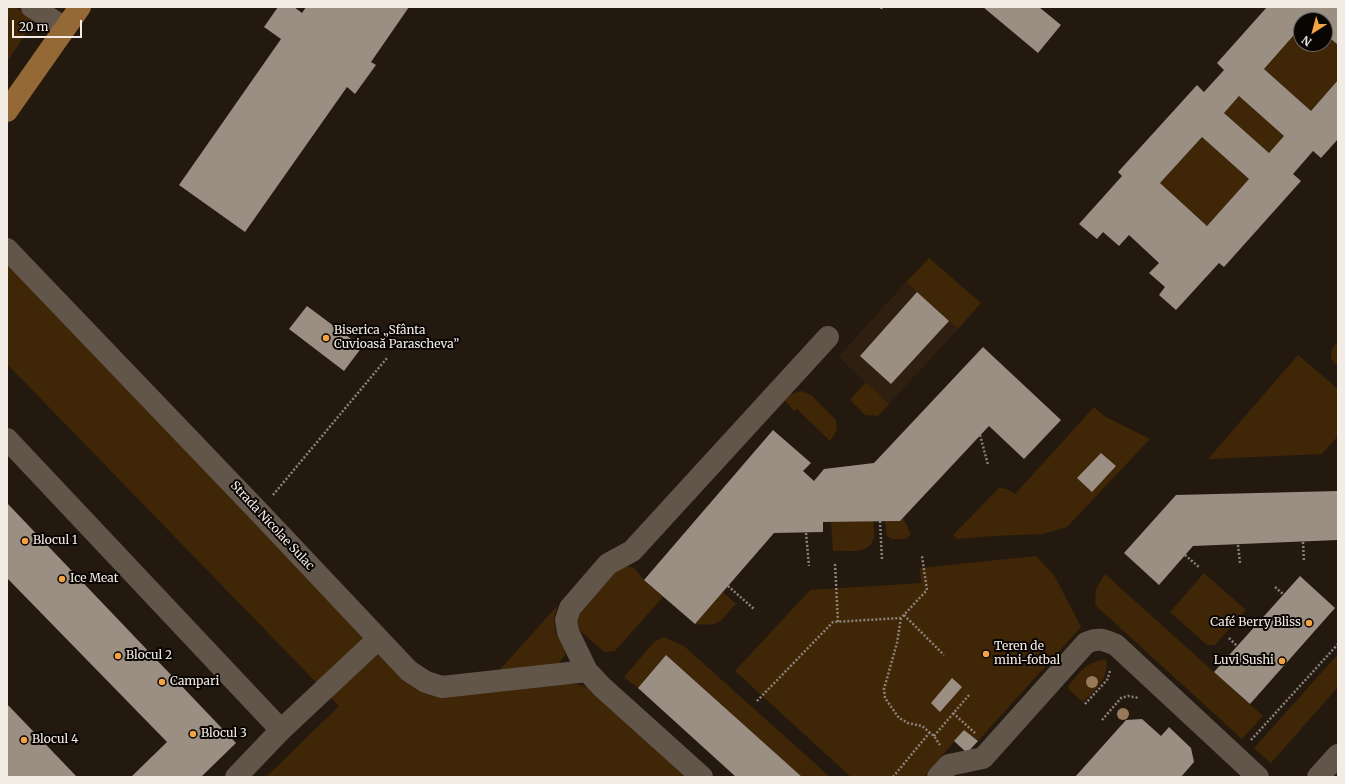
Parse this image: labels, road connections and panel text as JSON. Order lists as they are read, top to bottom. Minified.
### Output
{"streets":{"lane":["Strada Nicolae Sulac"]},"places":["Biserica „Sfânta Cuvioasă Parascheva”","Blocul 1","Ice Meat","Café Berry Bliss","Teren de mini-fotbal","Blocul 2","Luvi Sushi","Campari","Blocul 3","Blocul 4"],"scale_bar":"20 m","north":"bottom left"}
